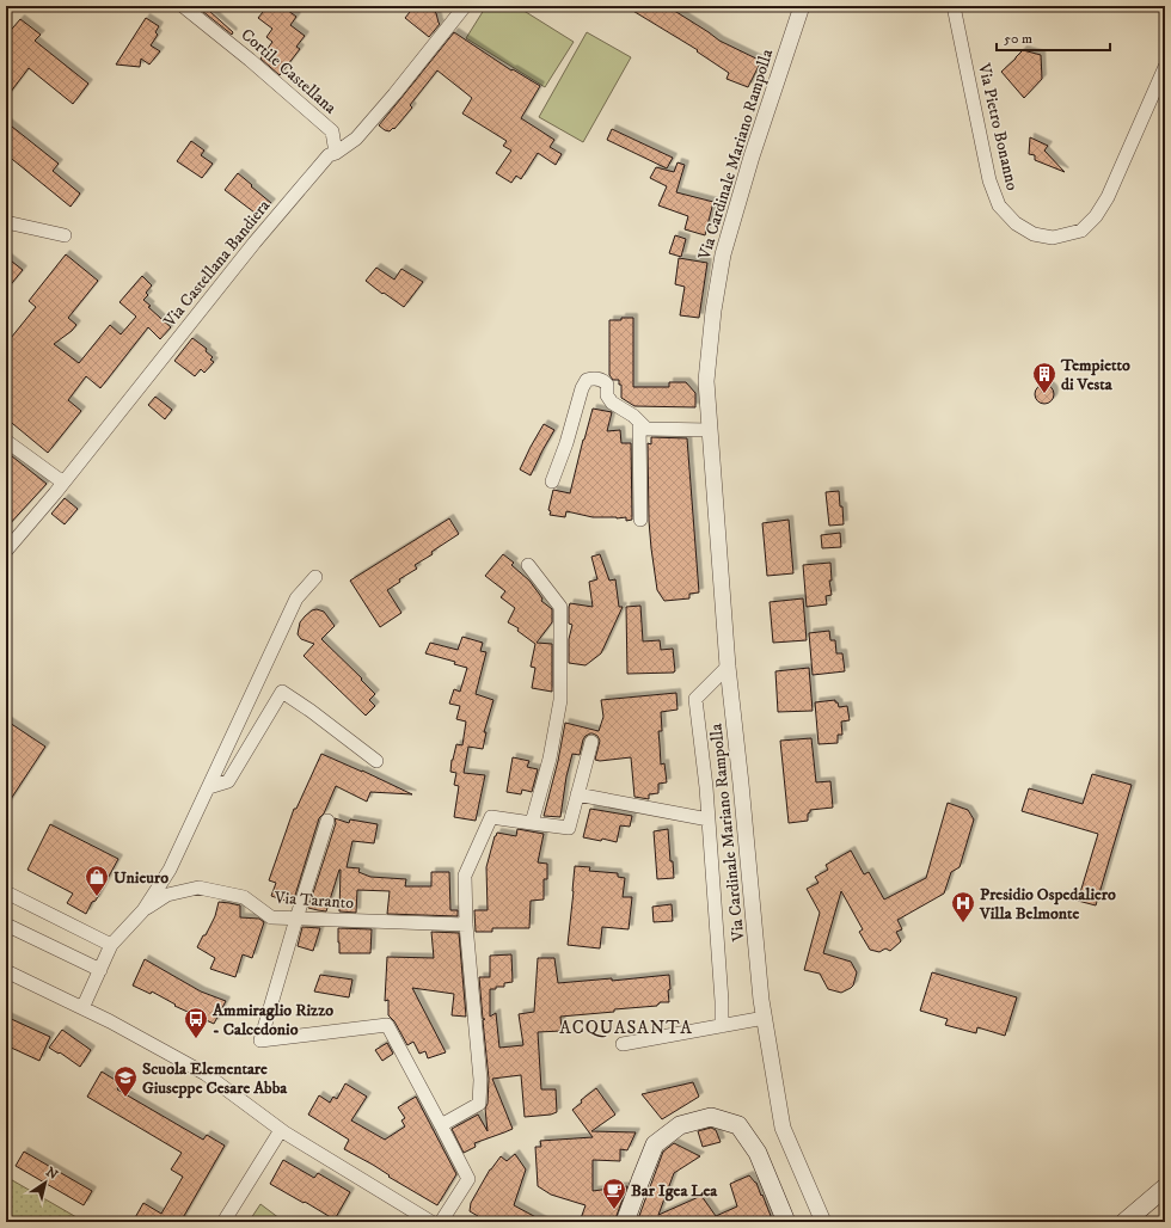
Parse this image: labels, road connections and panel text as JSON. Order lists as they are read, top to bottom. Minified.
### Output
{"streets":{"street":["Cortile Castellana","Via Pietro Bonanno","Via Cardinale Mariano Rampolla","Via Castellana Bandiera","Via Taranto"]},"crossings":[["Cortile Castellana","Via Castellana Bandiera"]],"districts":["ACQUASANTA"],"places":{"building":["Tempietto di Vesta"],"shop":["Unieuro"],"hospital":["Presidio Ospedaliero Villa Belmonte"],"bus stop":["Ammiraglio Rizzo - Calcedonio"],"school or university":["Scuola Elementare Giuseppe Cesare Abba"],"cafe":["Bar Igea Lea"]},"scale_bar":"50 m","north":"top right"}
